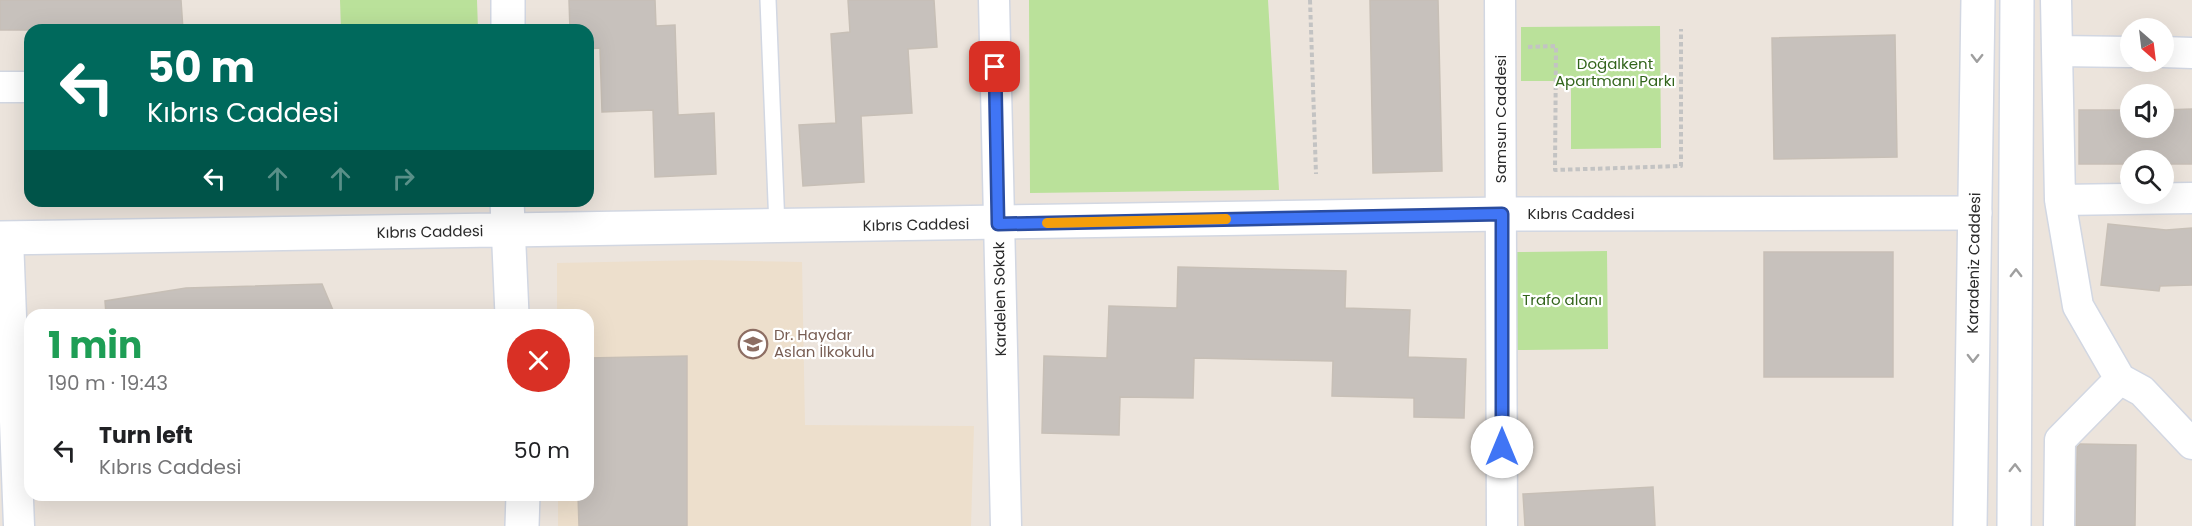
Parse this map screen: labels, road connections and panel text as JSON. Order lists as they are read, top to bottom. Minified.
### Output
{"streets":{"street":["Samsun Caddesi","Kıbrıs Caddesi","Karadeniz Caddesi","Kardelen Sokak"]},"crossings":[["Samsun Caddesi","Kıbrıs Caddesi"],["Kıbrıs Caddesi","Karadeniz Caddesi"],["Kıbrıs Caddesi","Kardelen Sokak"]],"parks":["Doğalkent Apartmanı Parkı","Trafo alanı"],"places":{"school or university":["Dr. Haydar Aslan İlkokulu"]},"north":"bottom right","page":{"turn":["50 m","Kıbrıs Caddesi"],"heading":["1 min","190 m · 19:43"],"list":[{"name":"Turn left","note":"Kıbrıs Caddesi","value":"50 m"}]}}
